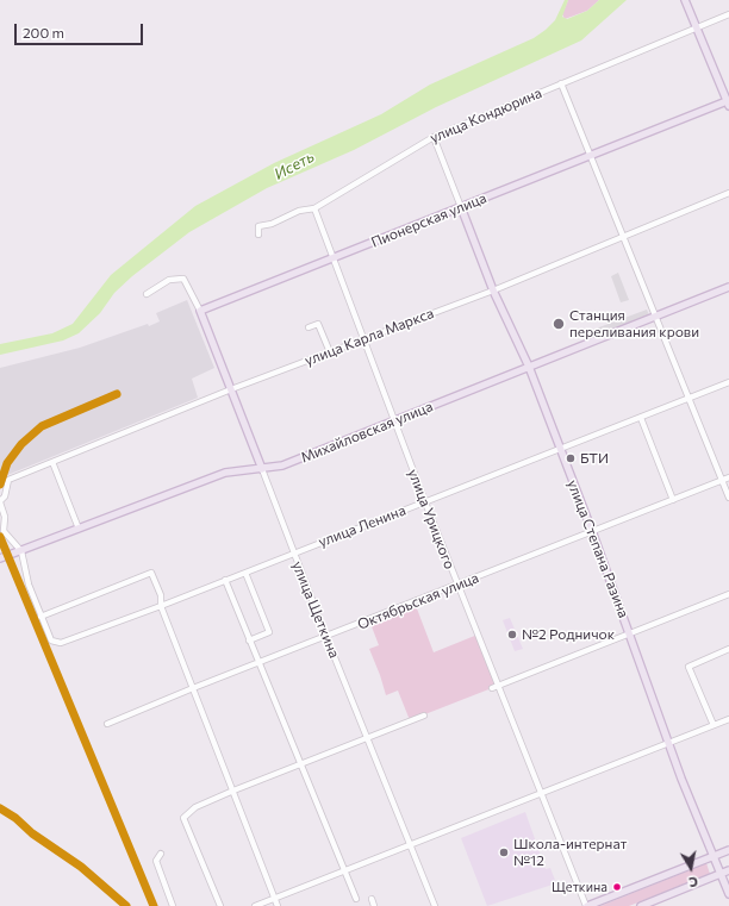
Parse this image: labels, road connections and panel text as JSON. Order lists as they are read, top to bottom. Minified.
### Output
{"streets":{"main road":["Пионерская улица","Михайловская улица","улица Степана Разина","улица Щеткина"],"street":["улица Кондюрина","улица Карла Маркса","улица Урицкого","улица Ленина","Октябрьская улица"]},"crossings":[["улица Кондюрина","улица Урицкого"],["Пионерская улица","улица Урицкого"],["Пионерская улица","улица Степана Разина"],["Пионерская улица","улица Щеткина"],["улица Карла Маркса","улица Урицкого"],["улица Карла Маркса","улица Степана Разина"],["улица Карла Маркса","улица Щеткина"],["Михайловская улица","улица Урицкого"],["Михайловская улица","улица Ленина"],["Михайловская улица","улица Степана Разина"],["Михайловская улица","улица Щеткина"],["улица Урицкого","улица Ленина"],["улица Урицкого","Октябрьская улица"],["улица Ленина","улица Степана Разина"],["улица Ленина","улица Щеткина"],["улица Степана Разина","Октябрьская улица"],["Октябрьская улица","улица Щеткина"]],"water":["Исеть"],"places":["Станция переливания крови","БТИ","№2 Родничок","Школа-интернат №12","Щеткина"],"scale_bar":"200 m","north":"bottom"}
